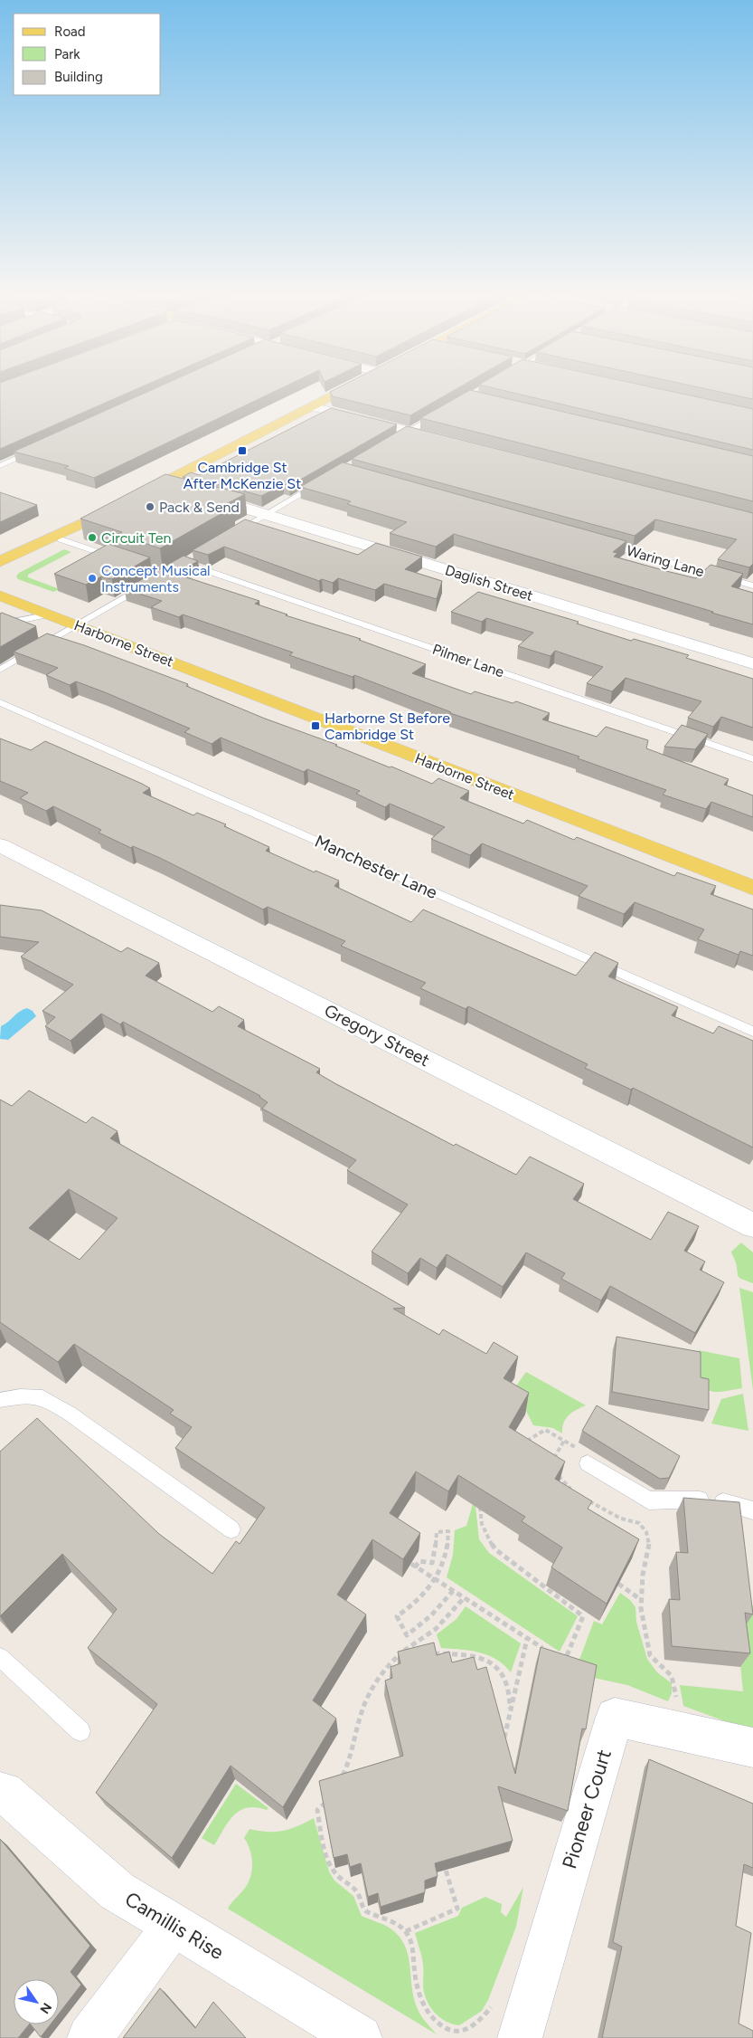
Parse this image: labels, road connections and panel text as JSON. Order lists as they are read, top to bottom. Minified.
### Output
{"streets":{"main road":["Harborne Street"],"street":["Daglish Street","Gregory Street","Pioneer Court","Camillis Rise"],"lane":["Waring Lane","Pilmer Lane","Manchester Lane"]},"places":{"transit":["Cambridge St After McKenzie St","Harborne St Before Cambridge St"],"other":["Pack & Send","Circuit Ten","Concept Musical Instruments"]},"legend":["Road","Park","Building"],"north":"bottom right"}
